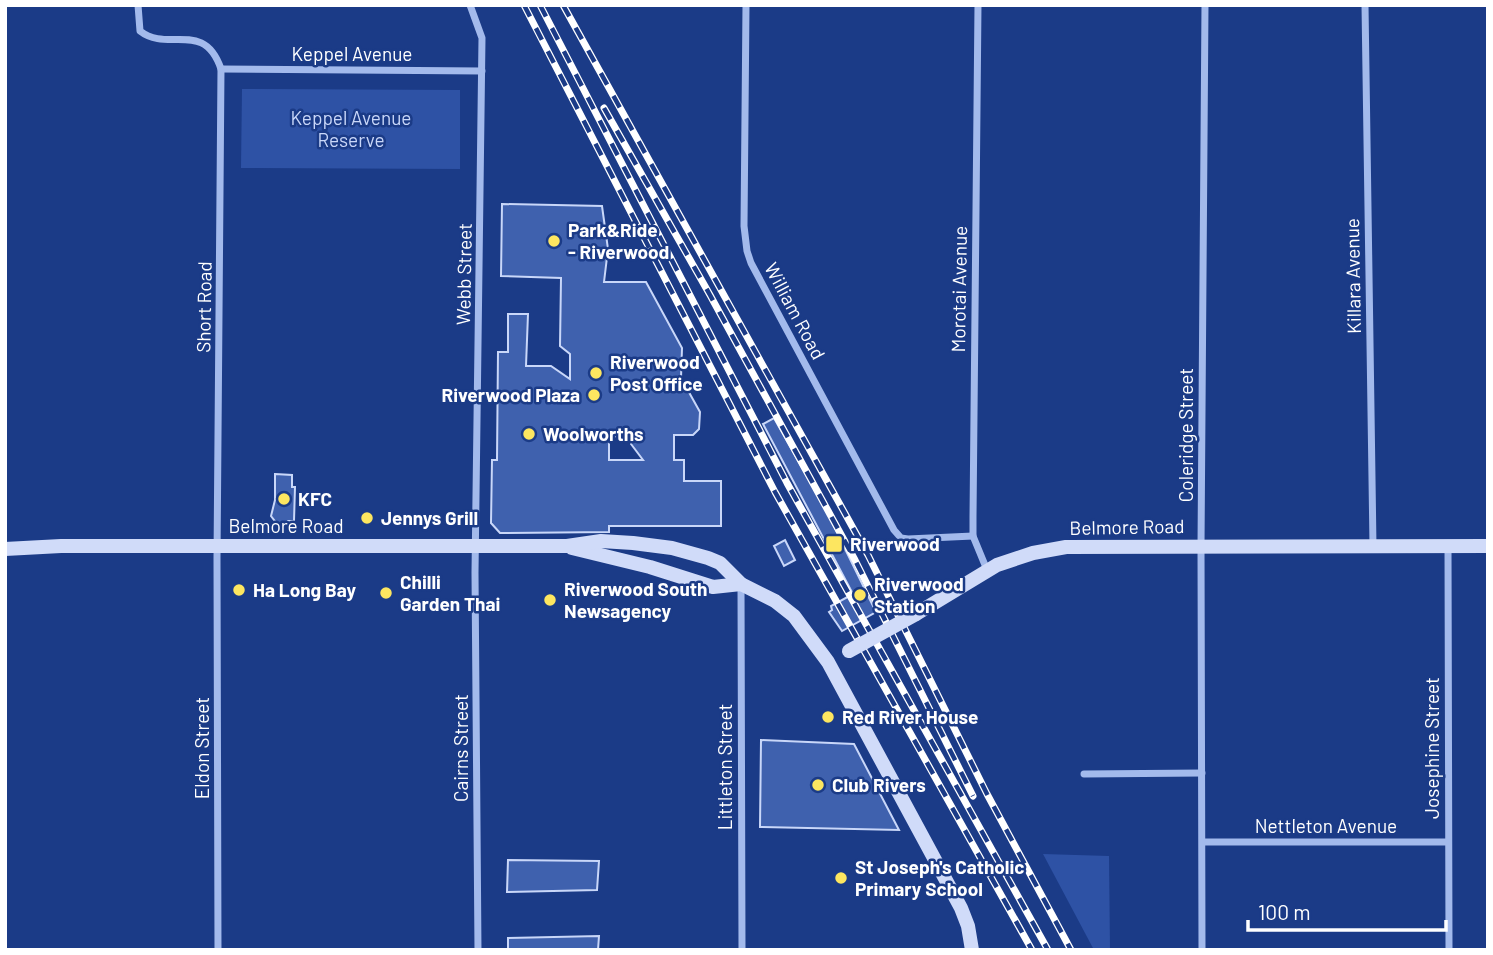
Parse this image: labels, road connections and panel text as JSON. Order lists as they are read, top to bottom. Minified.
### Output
{"streets":{"main road":["Belmore Road"],"street":["Keppel Avenue","Webb Street","Killara Avenue","Morotai Avenue","Short Road","William Road","Coleridge Street","Eldon Street","Cairns Street","Josephine Street","Littleton Street","Nettleton Avenue"]},"crossings":[["Keppel Avenue","Webb Street"],["Keppel Avenue","Short Road"],["Webb Street","Belmore Road"],["Webb Street","Cairns Street"],["Killara Avenue","Belmore Road"],["Morotai Avenue","William Road"],["Morotai Avenue","Belmore Road"],["Short Road","Belmore Road"],["Short Road","Eldon Street"],["Coleridge Street","Belmore Road"],["Coleridge Street","Nettleton Avenue"],["Belmore Road","Eldon Street"],["Belmore Road","Cairns Street"],["Belmore Road","Josephine Street"],["Belmore Road","Littleton Street"],["Josephine Street","Nettleton Avenue"]],"parks":["Keppel Avenue Reserve"],"places":{"other":["Park&Ride - Riverwood","Riverwood Post Office","Riverwood Plaza","Woolworths","KFC","Jennys Grill","Ha Long Bay","Chilli Garden Thai","Riverwood Station","Riverwood South Newsagency","Red River House","Club Rivers","St Joseph's Catholic Primary School"],"transit":["Riverwood"]},"scale_bar":"100 m"}
